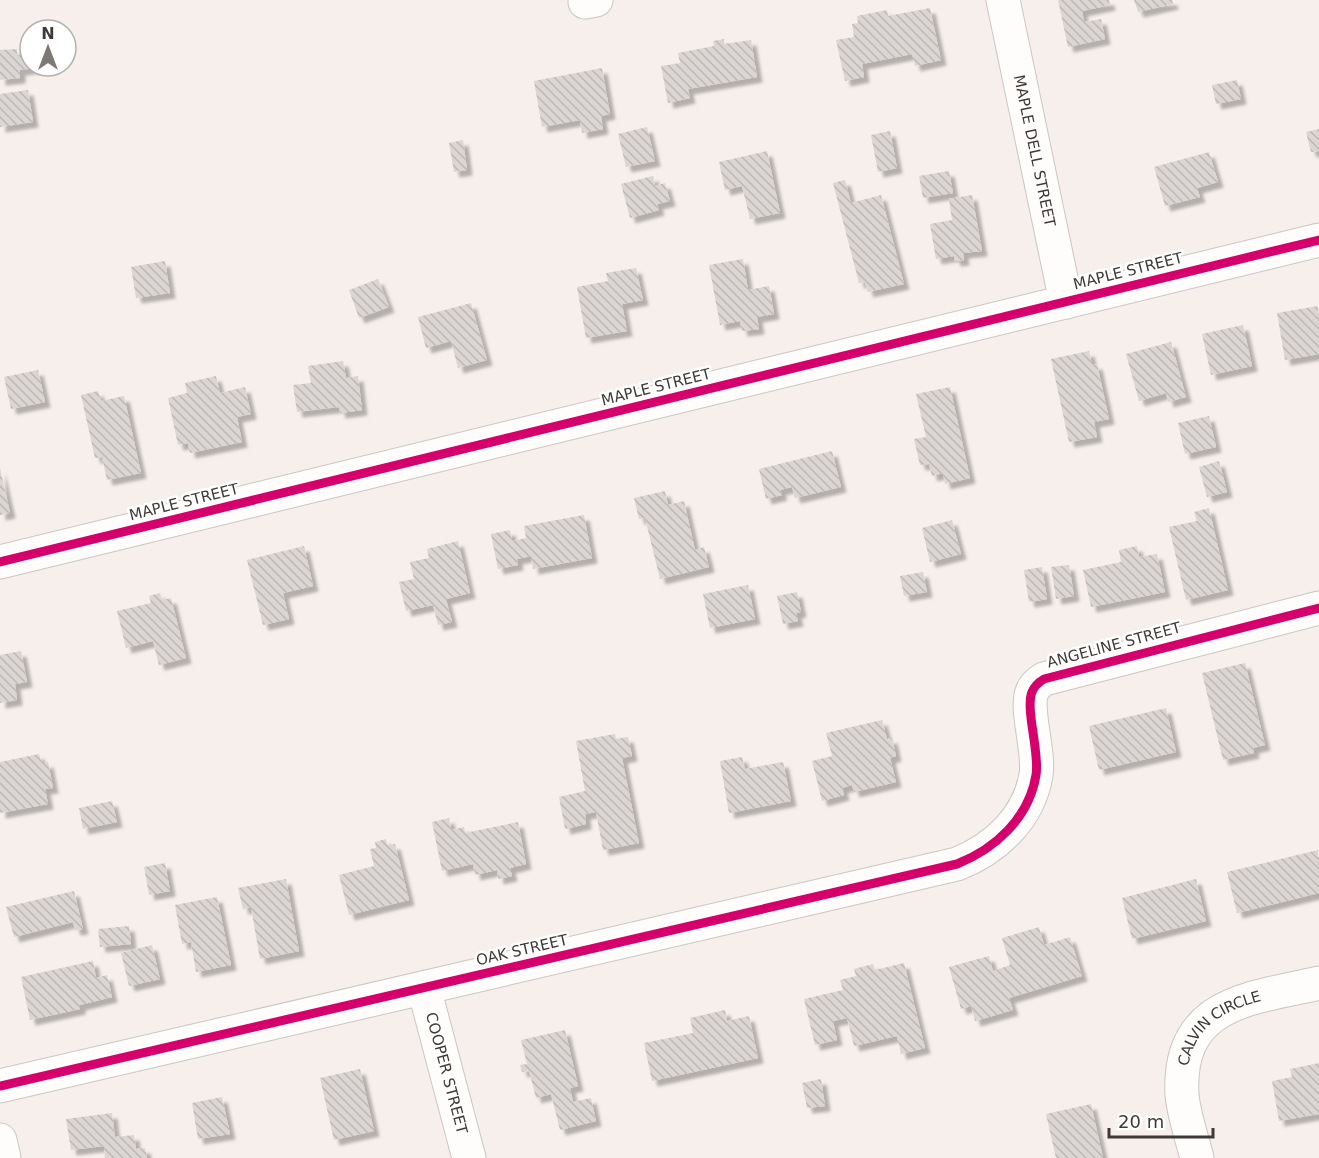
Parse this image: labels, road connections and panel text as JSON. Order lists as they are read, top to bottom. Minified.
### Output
{"streets":{"street":["MAPLE DELL STREET","MAPLE STREET","ANGELINE STREET","OAK STREET","CALVIN CIRCLE","COOPER STREET"]},"crossings":[["MAPLE DELL STREET","MAPLE STREET"],["ANGELINE STREET","OAK STREET"],["OAK STREET","COOPER STREET"]],"scale_bar":"20 m","north":"top"}
